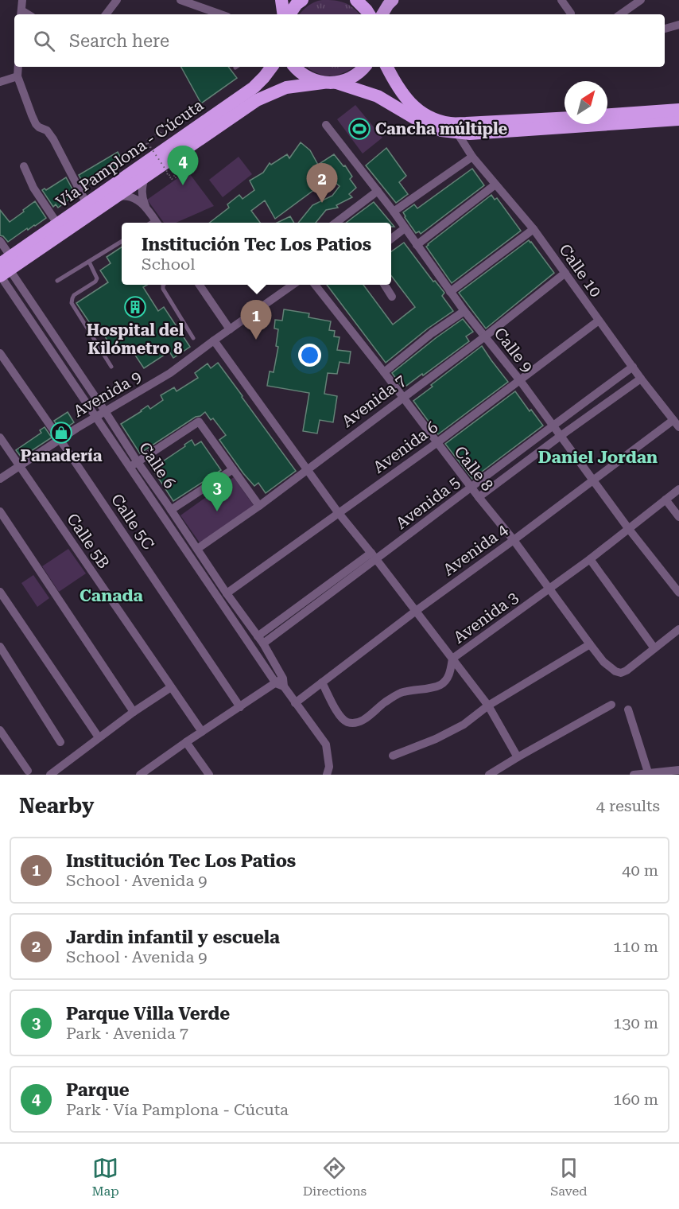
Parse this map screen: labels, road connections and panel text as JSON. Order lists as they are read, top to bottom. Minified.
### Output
{"streets":{"highway":["Vía Pamplona - Cúcuta"],"street":["Calle 10","Calle 9","Avenida 9","Avenida 7","Avenida 6","Calle 6","Calle 8","Avenida 5","Calle 5C","Calle 5B","Avenida 4","Avenida 3"]},"crossings":[["Vía Pamplona - Cúcuta","Calle 6"],["Calle 10","Avenida 7"],["Calle 10","Avenida 6"],["Calle 10","Avenida 5"],["Calle 10","Avenida 4"],["Calle 9","Avenida 7"],["Calle 9","Avenida 6"],["Calle 9","Avenida 5"],["Calle 9","Avenida 4"],["Calle 9","Avenida 3"],["Avenida 9","Calle 6"],["Avenida 9","Calle 5C"],["Avenida 9","Calle 5B"],["Avenida 7","Calle 6"],["Avenida 7","Calle 8"],["Avenida 6","Calle 6"],["Avenida 6","Calle 8"],["Calle 6","Avenida 5"],["Calle 6","Avenida 4"],["Calle 8","Avenida 5"],["Calle 8","Avenida 4"],["Calle 8","Avenida 3"],["Avenida 4","Avenida 3"]],"districts":["Daniel Jordan","Canada"],"places":{"sports":["Cancha múltiple"],"building":["Hospital del Kilómetro 8"],"shop":["Panadería"]},"north":"top right","page":{"search":"Search here","pins":["4","2","1","3"],"popup":["Institución Tec Los Patios","School"],"heading":["Nearby","4 results"],"list":[{"mark":"1","name":"Institución Tec Los Patios","note":"School · Avenida 9","value":"40 m"},{"mark":"2","name":"Jardin infantil y escuela","note":"School · Avenida 9","value":"110 m"},{"mark":"3","name":"Parque Villa Verde","note":"Park · Avenida 7","value":"130 m"},{"mark":"4","name":"Parque","note":"Park · Vía Pamplona - Cúcuta","value":"160 m"}],"nav":["Map","Directions","Saved"]}}
